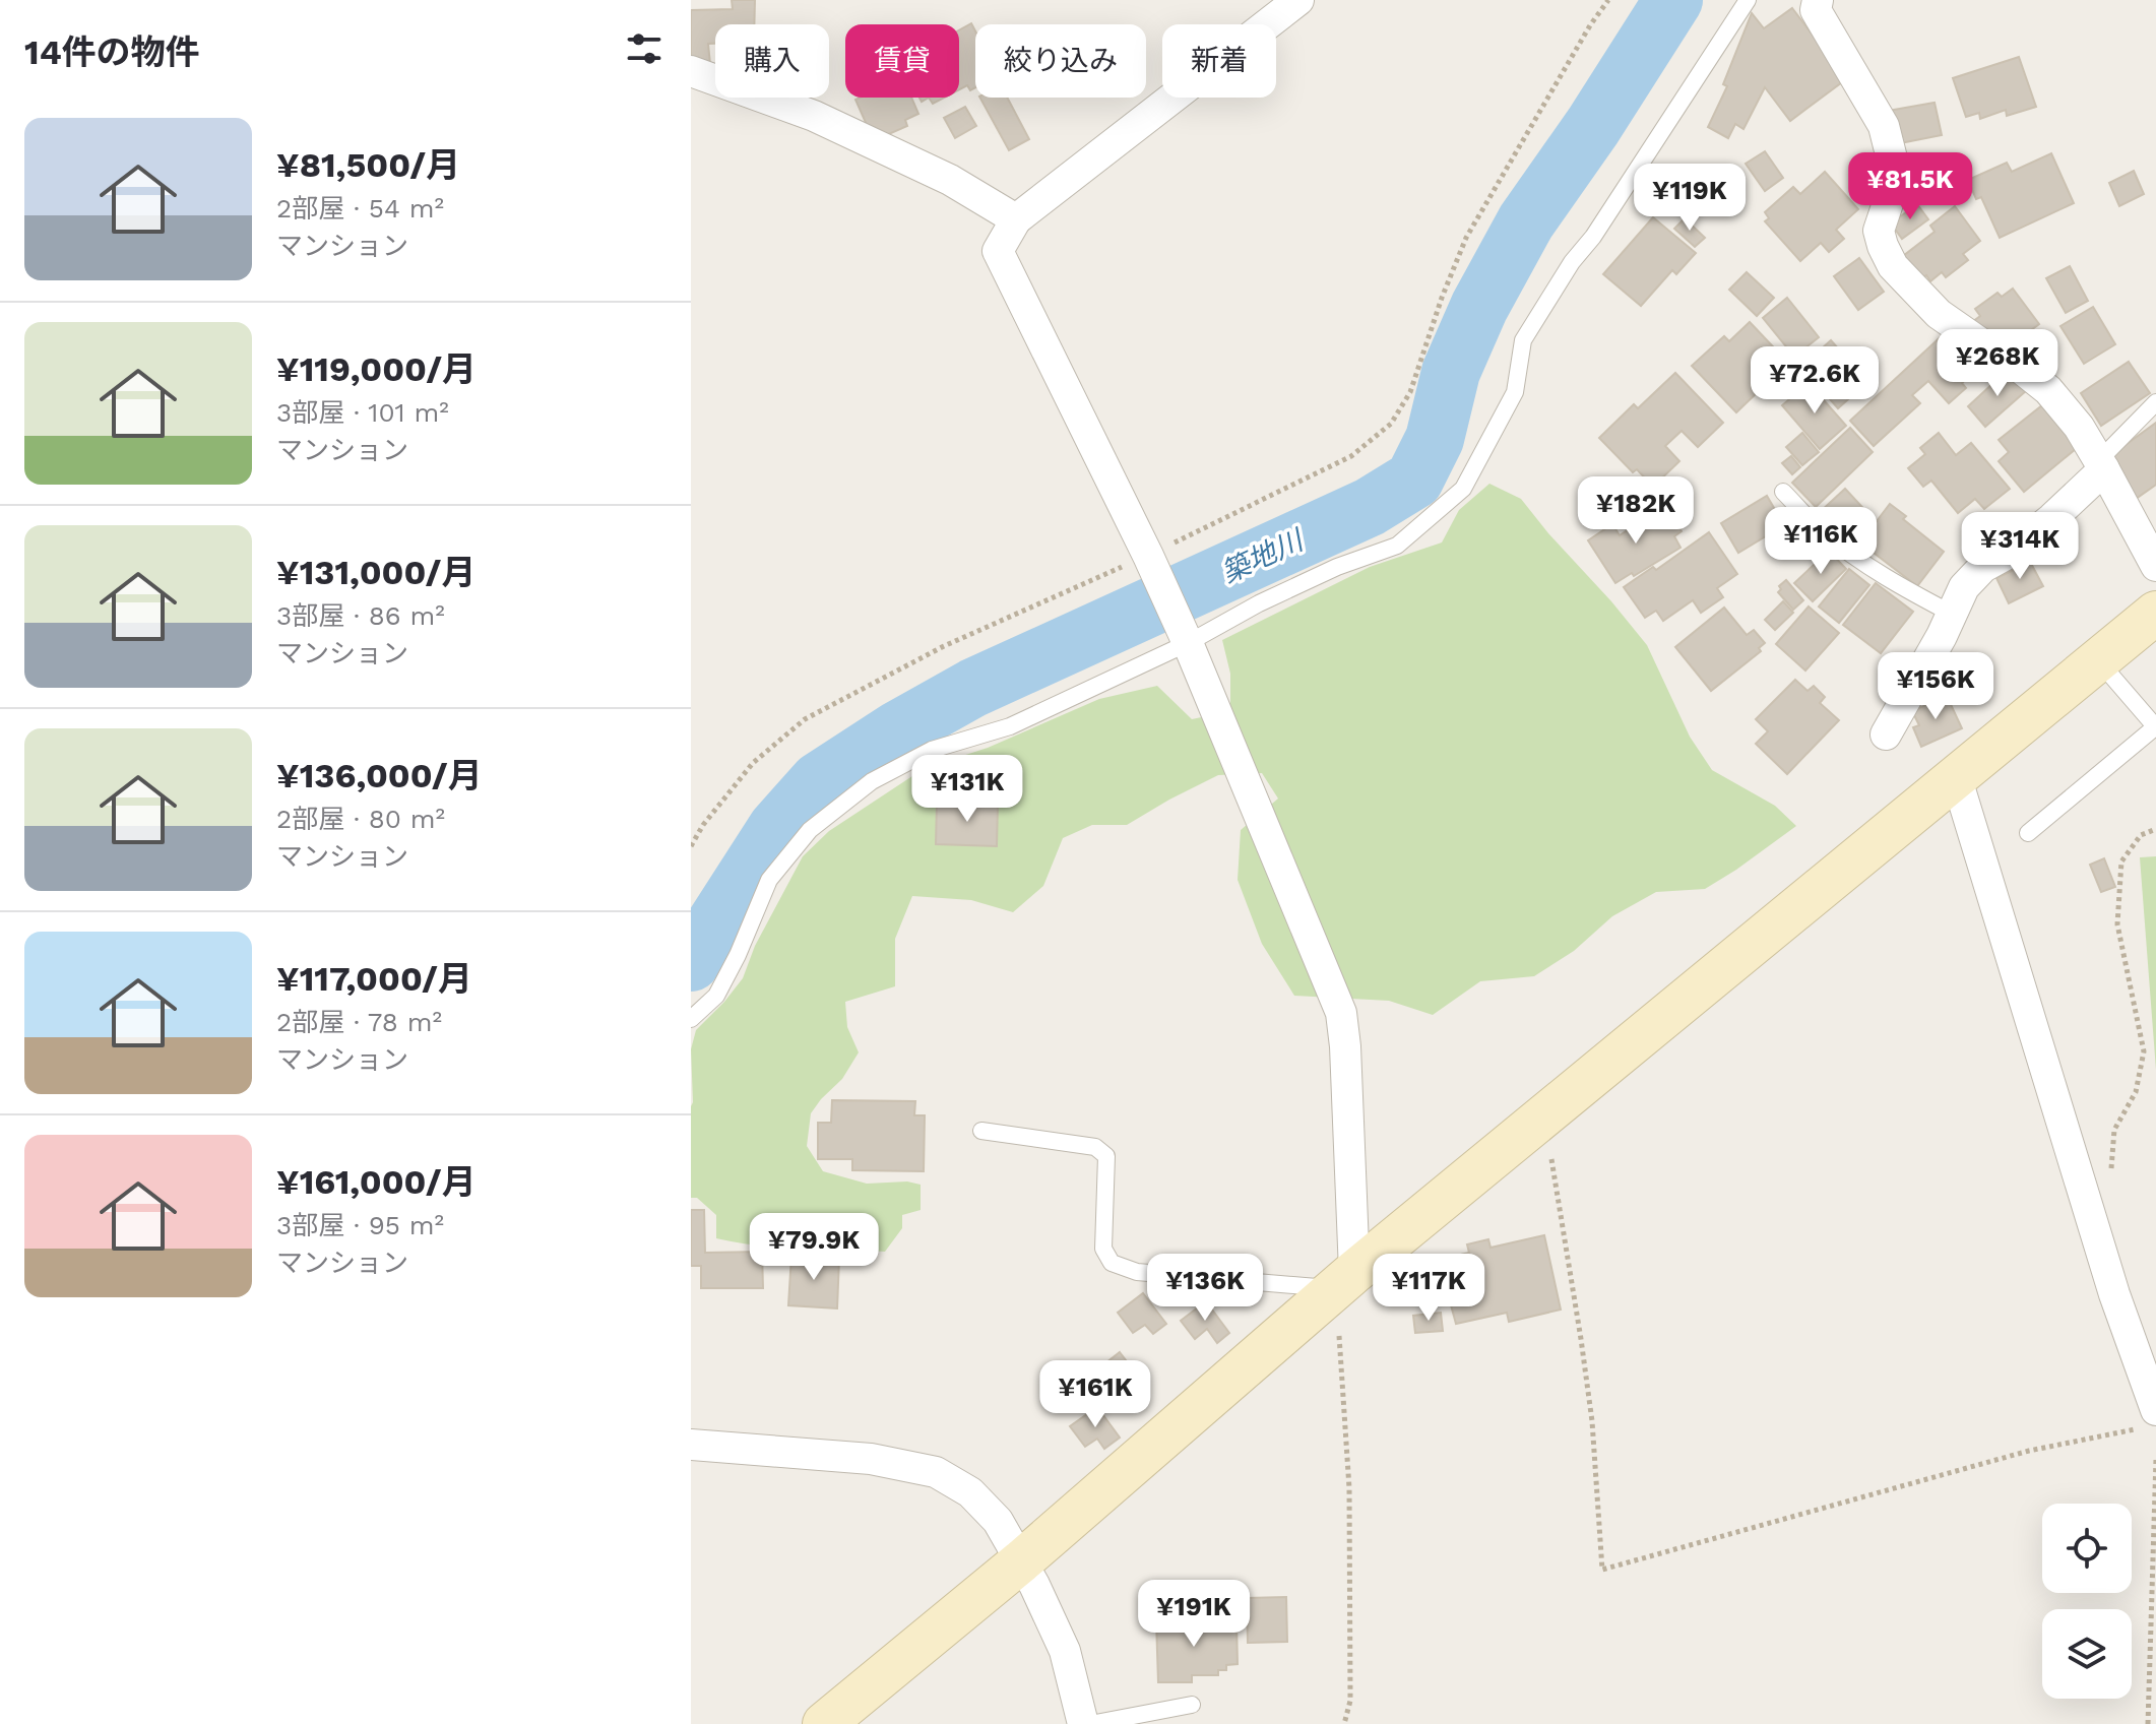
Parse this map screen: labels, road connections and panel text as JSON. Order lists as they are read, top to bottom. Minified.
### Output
{"water":["築地川"],"page":{"heading":"14件の物件","chip":["購入","賃貸","絞り込み","新着"],"list":[{"name":"¥81,500/月","note":"2部屋 · 54 m² · マンション"},{"name":"¥119,000/月","note":"3部屋 · 101 m² · マンション"},{"name":"¥131,000/月","note":"3部屋 · 86 m² · マンション"},{"name":"¥136,000/月","note":"2部屋 · 80 m² · マンション"},{"name":"¥117,000/月","note":"2部屋 · 78 m² · マンション"},{"name":"¥161,000/月","note":"3部屋 · 95 m² · マンション"}],"price":["¥81.5K","¥119K","¥268K","¥72.6K","¥182K","¥116K","¥314K","¥156K","¥131K","¥79.9K","¥136K","¥117K","¥161K","¥191K"]}}
